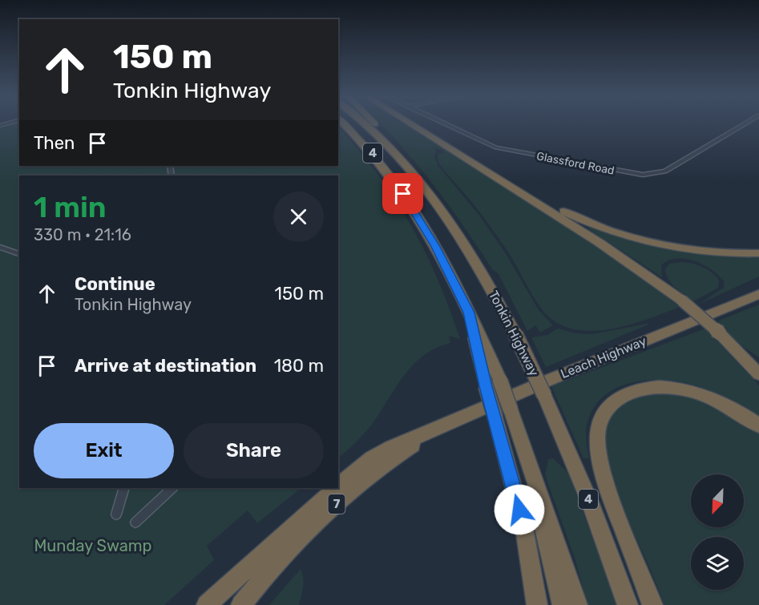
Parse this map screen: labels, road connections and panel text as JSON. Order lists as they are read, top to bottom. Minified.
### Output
{"streets":{"highway":["4","Tonkin Highway","Leach Highway","7"],"street":["Glassford Road"]},"crossings":[["Leach Highway","7"]],"parks":["Munday Swamp"],"north":"bottom left","page":{"turn":["150 m","Tonkin Highway"],"then":"Then","heading":["1 min","330 m · 21:16"],"list":[{"name":"Continue","note":"Tonkin Highway","value":"150 m"},{"name":"Arrive at destination","value":"180 m"}],"buttons":["Exit","Share"]}}
